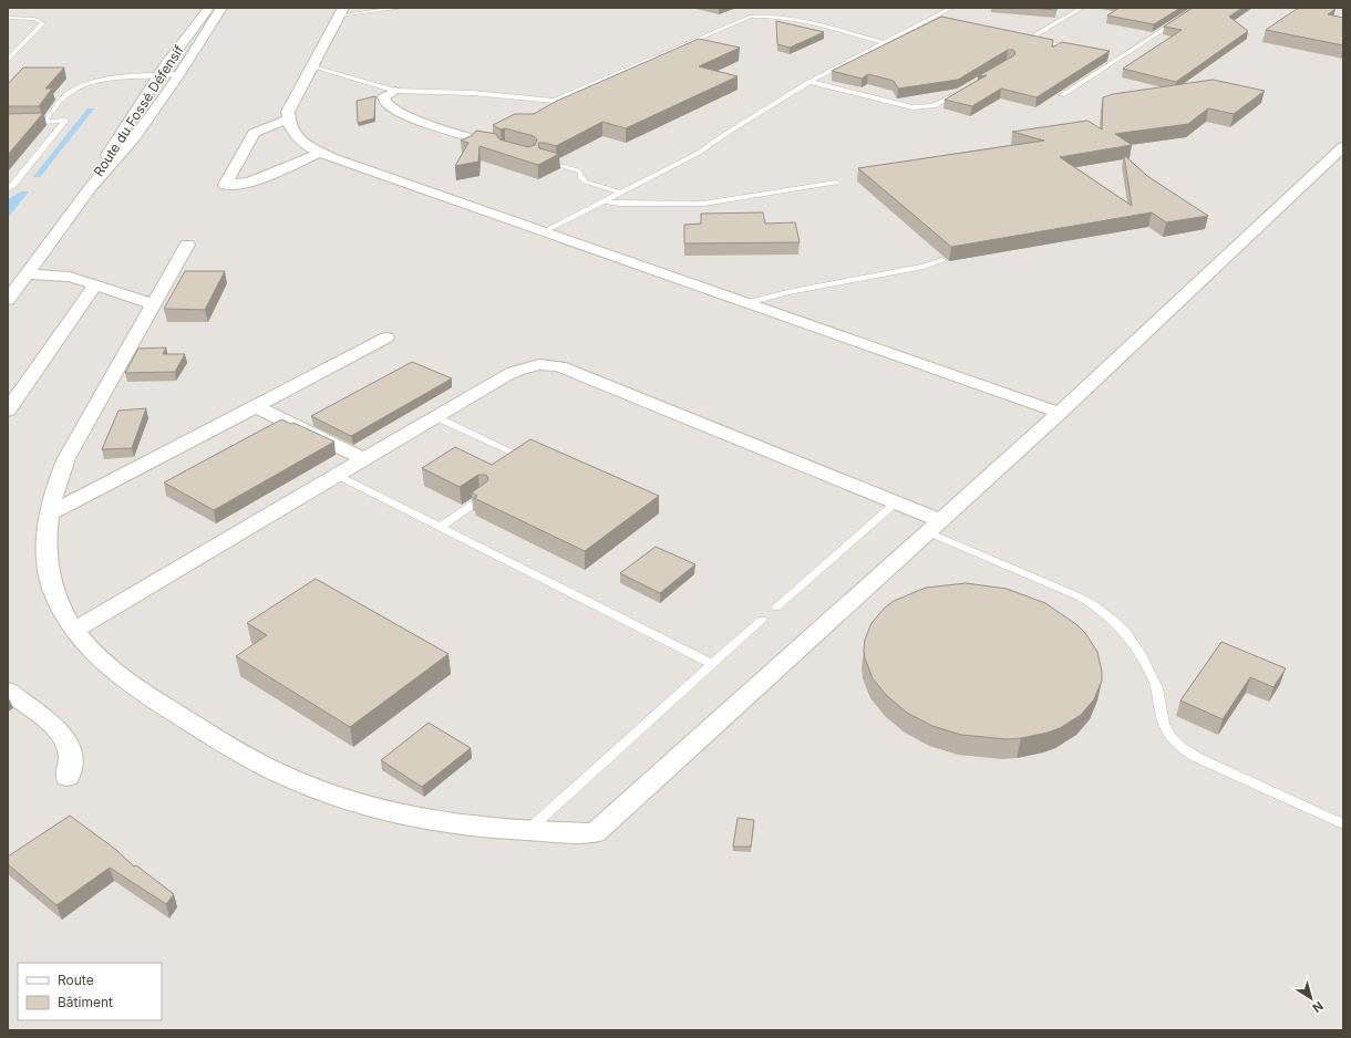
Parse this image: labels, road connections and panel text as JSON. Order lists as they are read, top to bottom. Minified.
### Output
{"streets":{"street":["Route du Fossé Défensif"]},"legend":["Route","Bâtiment"],"north":"bottom right"}
